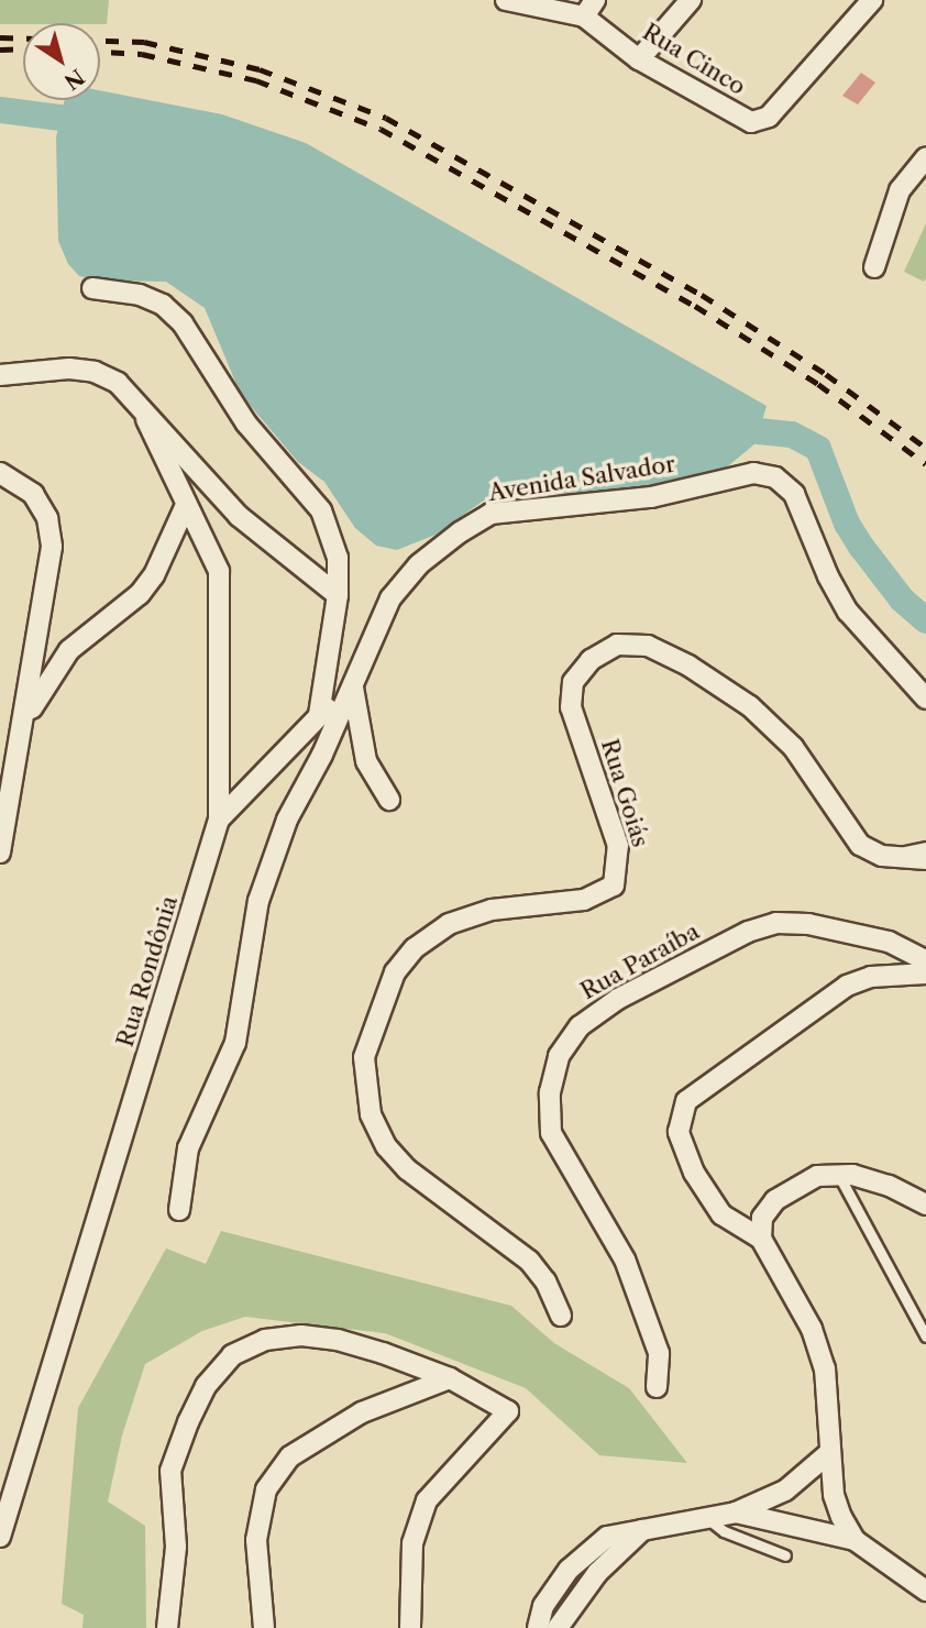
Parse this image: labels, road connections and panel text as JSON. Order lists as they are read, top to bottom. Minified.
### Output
{"streets":{"street":["Rua Cinco","Avenida Salvador","Rua Goiás","Rua Paraíba","Rua Rondônia"]},"crossings":[["Avenida Salvador","Rua Rondônia"]],"north":"bottom right"}
